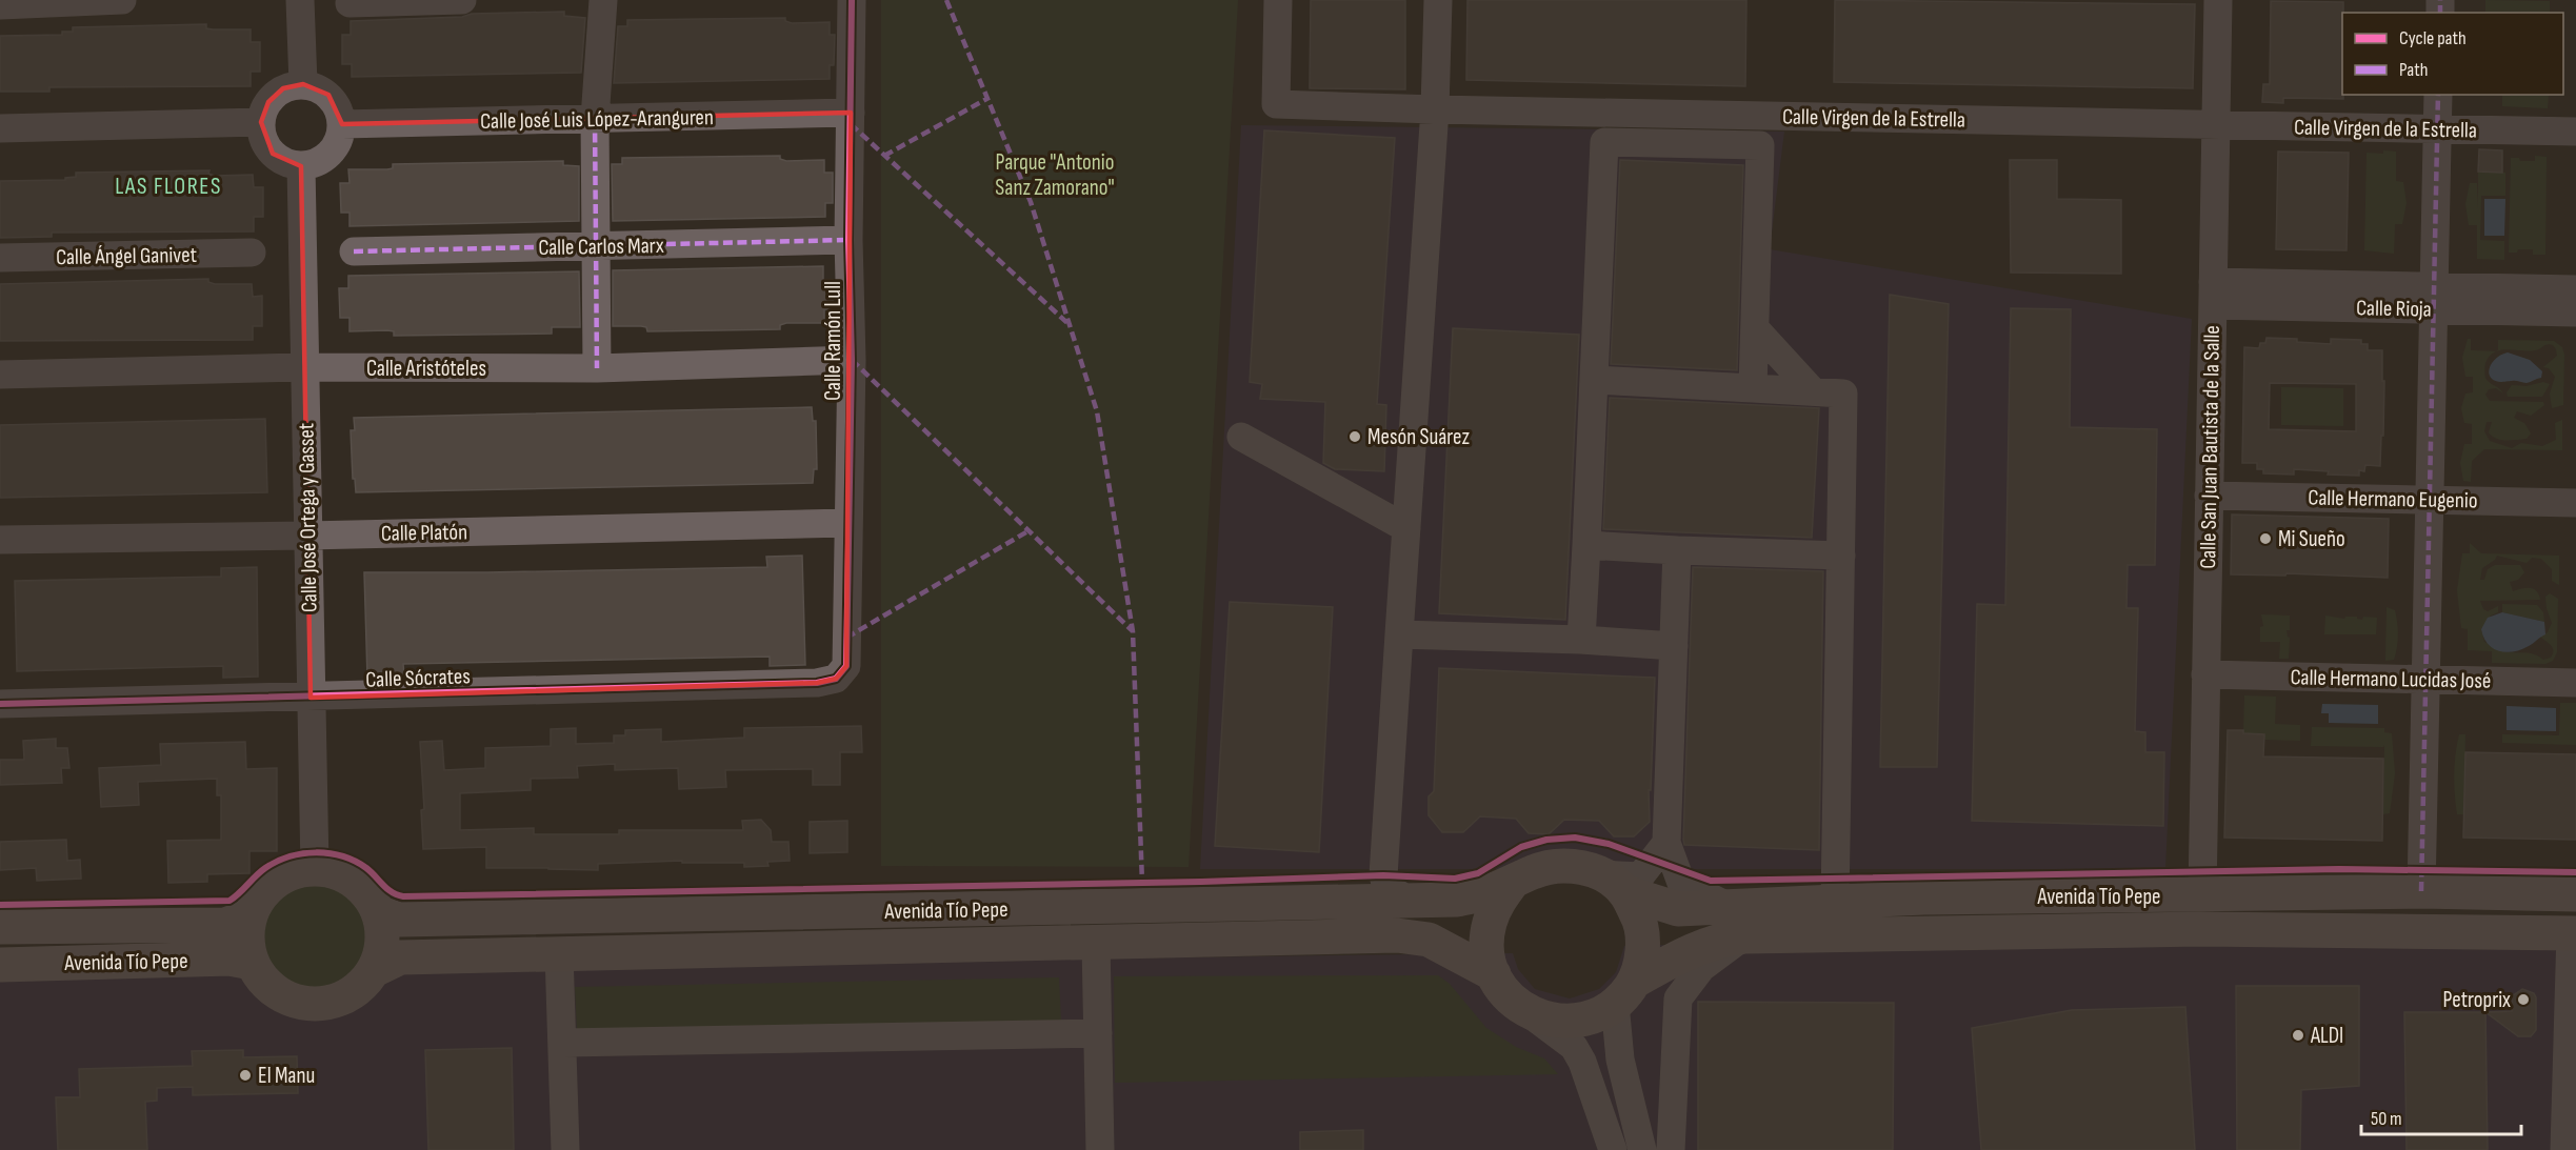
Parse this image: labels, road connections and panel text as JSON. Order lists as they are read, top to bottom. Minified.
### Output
{"streets":{"main road":["Avenida Tío Pepe"],"street":["Calle Virgen de la Estrella","Calle José Luis López-Aranguren","Calle Carlos Marx","Calle Ángel Ganivet","Calle Rioja","Calle Ramón Lull","Calle Aristóteles","Calle San Juan Bautista de la Salle","Calle Hermano Eugenio","Calle José Ortega y Gasset","Calle Platón","Calle Sócrates","Calle Hermano Lucidas José"]},"crossings":[["Calle Virgen de la Estrella","Calle San Juan Bautista de la Salle"],["Calle José Luis López-Aranguren","Calle Ramón Lull"],["Calle José Luis López-Aranguren","Calle José Ortega y Gasset"],["Calle Carlos Marx","Calle Ramón Lull"],["Calle Rioja","Calle San Juan Bautista de la Salle"],["Calle Ramón Lull","Calle Aristóteles"],["Calle Ramón Lull","Calle Platón"],["Calle Ramón Lull","Calle Sócrates"],["Calle Aristóteles","Calle José Ortega y Gasset"],["Calle San Juan Bautista de la Salle","Calle Hermano Eugenio"],["Calle San Juan Bautista de la Salle","Calle Hermano Lucidas José"],["Calle San Juan Bautista de la Salle","Avenida Tío Pepe"],["Calle José Ortega y Gasset","Calle Platón"],["Calle José Ortega y Gasset","Calle Sócrates"],["Calle José Ortega y Gasset","Avenida Tío Pepe"]],"districts":["LAS FLORES"],"parks":["Parque \"Antonio Sanz Zamorano\""],"places":["Mesón Suárez","Mi Sueño","Petroprix","ALDI","El Manu"],"legend":["Cycle path","Path"],"scale_bar":"50 m"}
